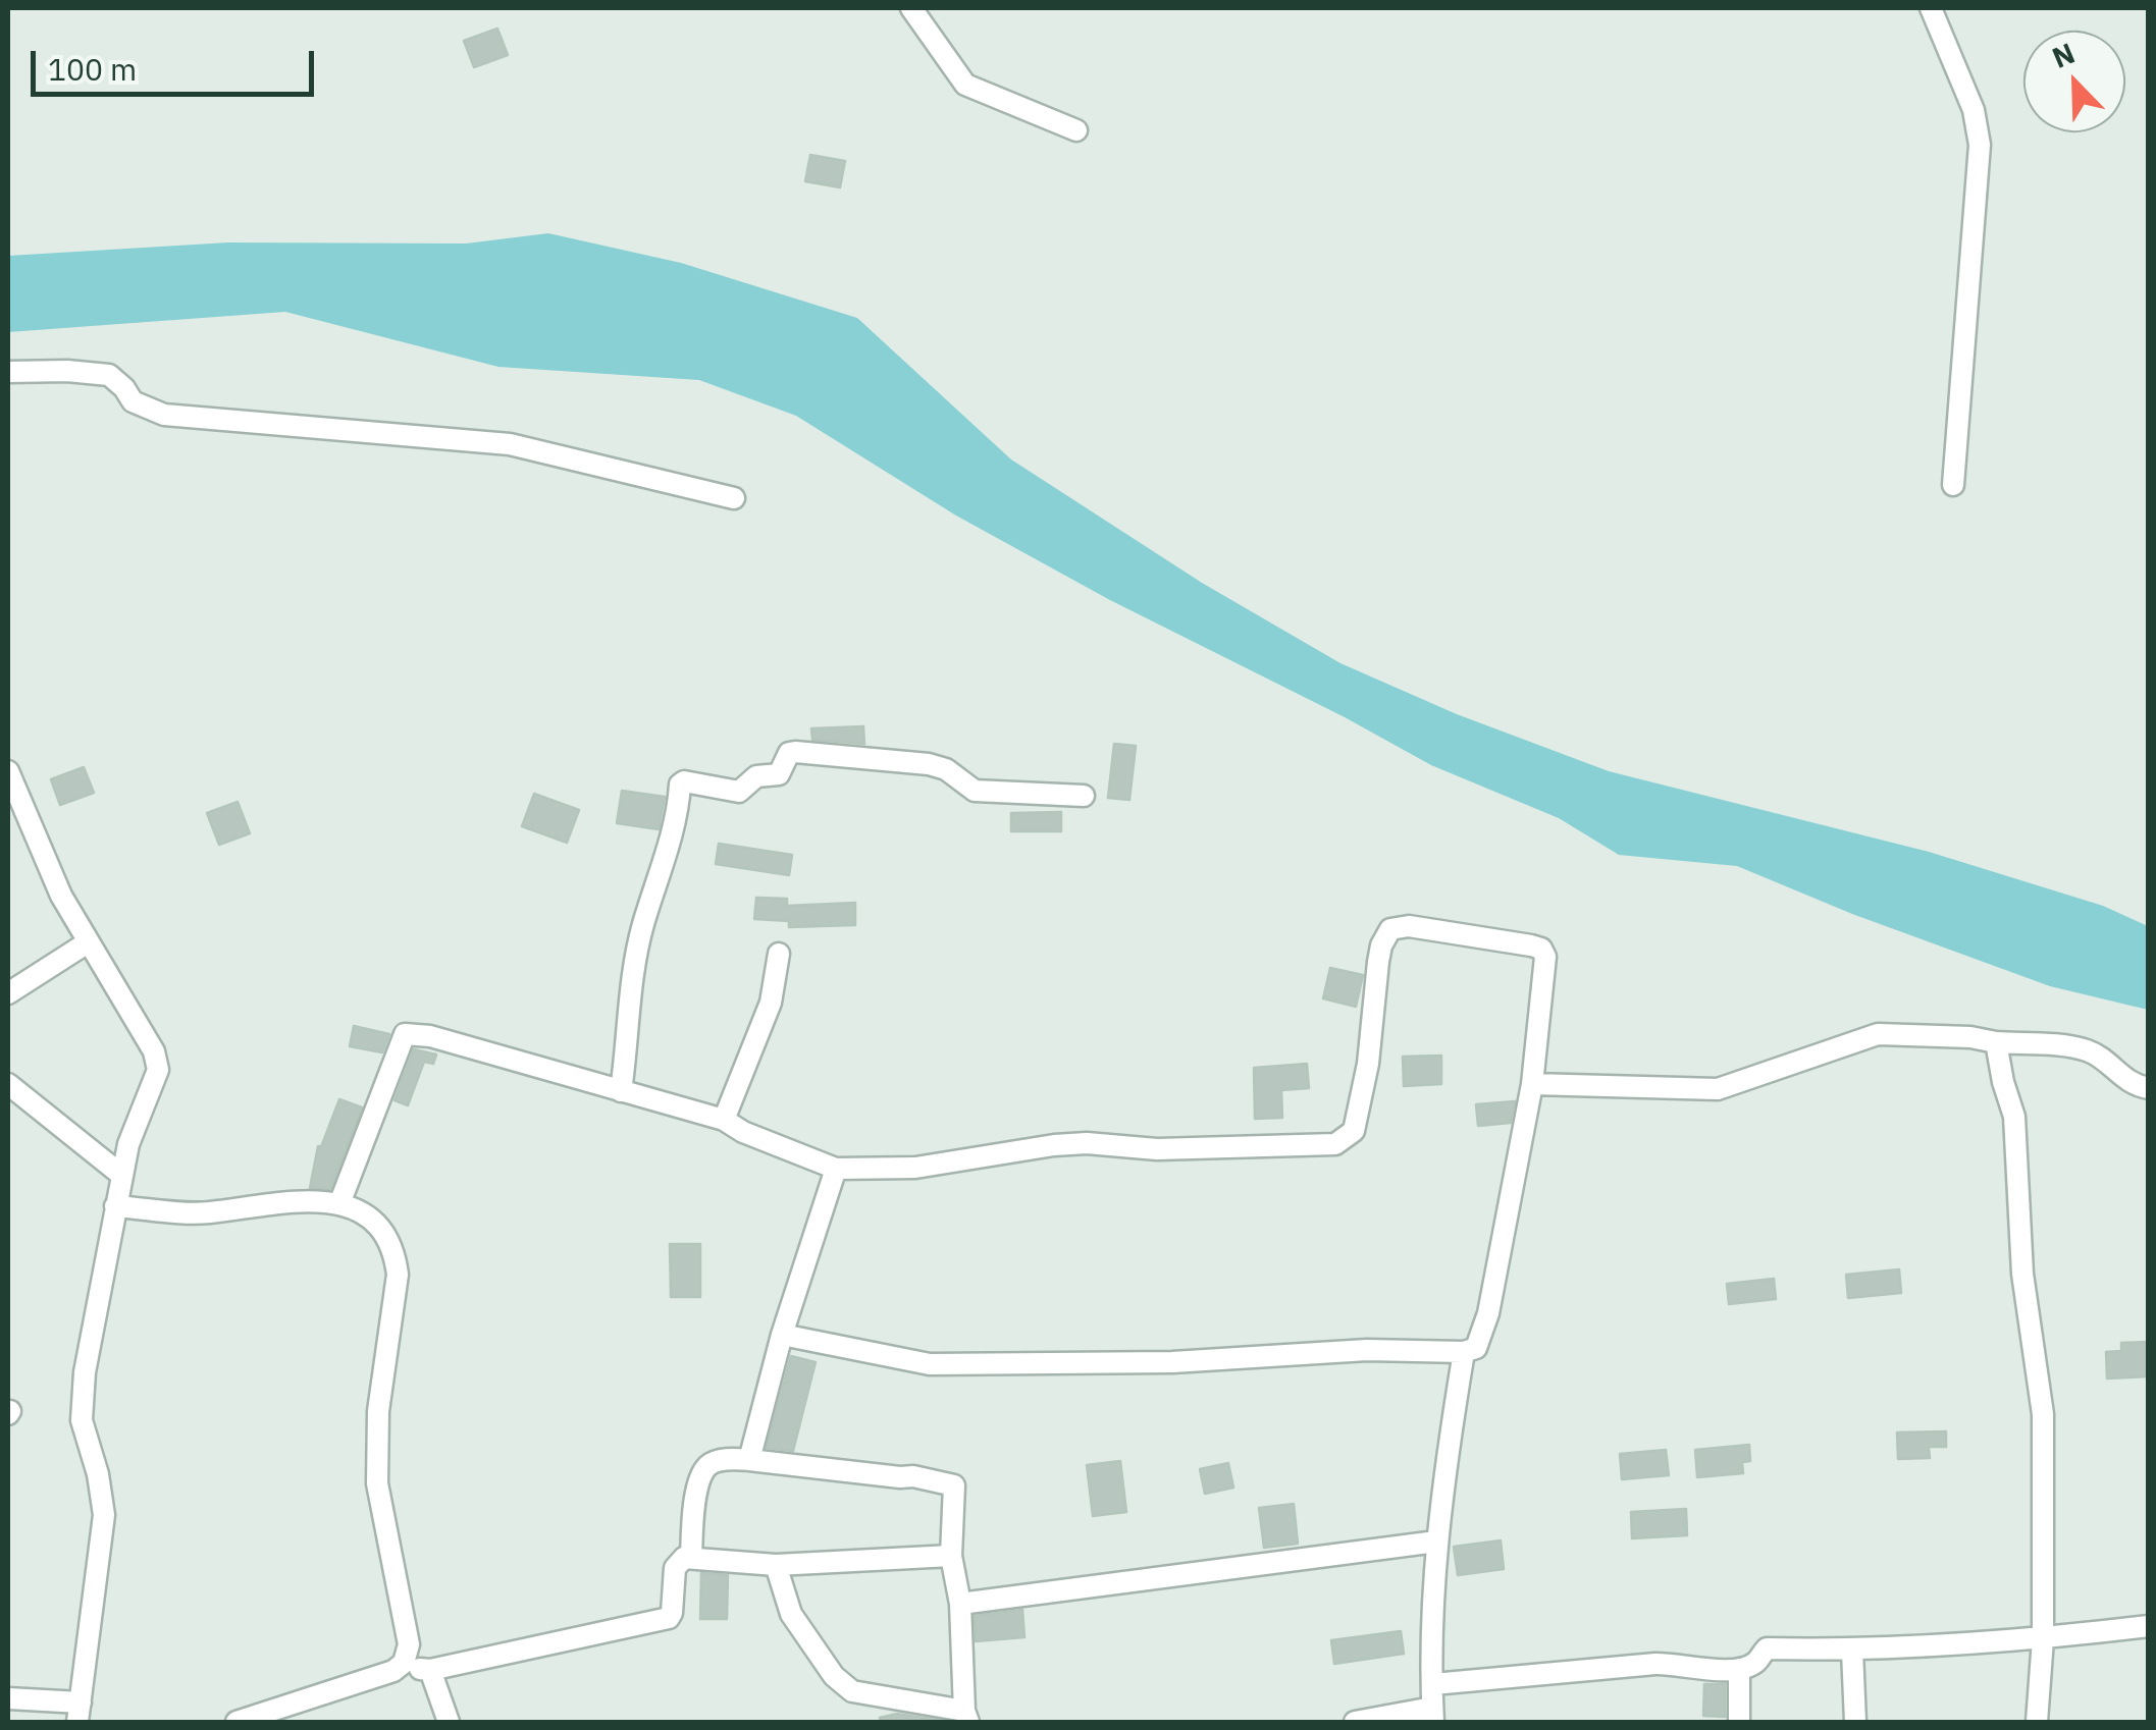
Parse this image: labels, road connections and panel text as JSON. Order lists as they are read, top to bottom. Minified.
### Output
{"scale_bar":"100 m","north":"top left"}
